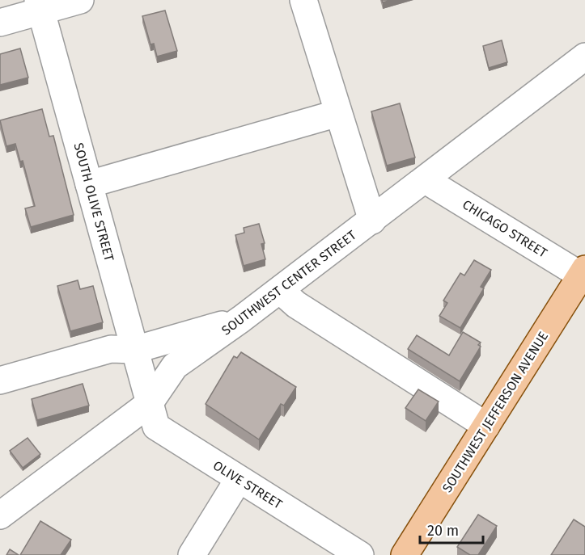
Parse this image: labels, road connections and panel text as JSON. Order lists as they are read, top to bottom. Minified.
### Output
{"streets":{"main road":["SOUTHWEST JEFFERSON AVENUE"],"street":["SOUTH OLIVE STREET","CHICAGO STREET","SOUTHWEST CENTER STREET","OLIVE STREET"]},"crossings":[["SOUTH OLIVE STREET","SOUTHWEST CENTER STREET"],["SOUTH OLIVE STREET","OLIVE STREET"],["CHICAGO STREET","SOUTHWEST CENTER STREET"],["CHICAGO STREET","SOUTHWEST JEFFERSON AVENUE"],["SOUTHWEST CENTER STREET","OLIVE STREET"]],"scale_bar":"20 m"}
